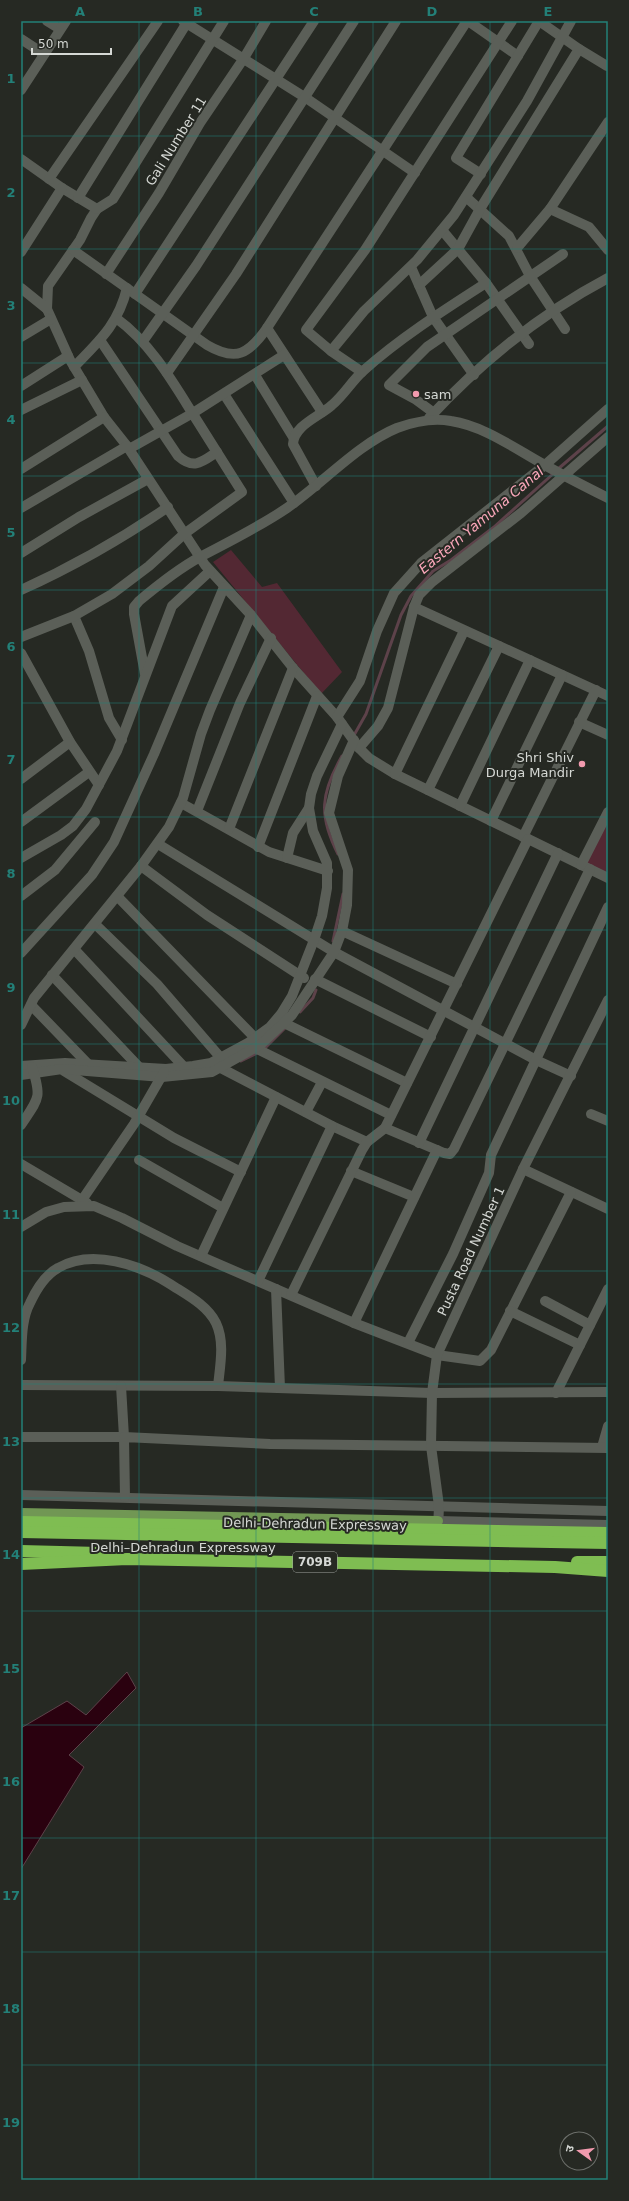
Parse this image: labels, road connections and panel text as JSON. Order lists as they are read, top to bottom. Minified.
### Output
{"streets":{"highway":["Delhi-Dehradun Expressway","Delhi–Dehradun Expressway","709B"],"street":["Gali Number 11","Pusta Road Number 1"]},"crossings":[["Pusta Road Number 1","Delhi–Dehradun Expressway"]],"water":["Eastern Yamuna Canal"],"places":["sam","Shri Shiv Durga Mandir"],"scale_bar":"50 m","north":"left","grid":{"columns":["A","B","C","D","E"],"rows":["1","2","3","4","5","6","7","8","9","10","11","12","13","14","15","16","17","18","19"]}}
